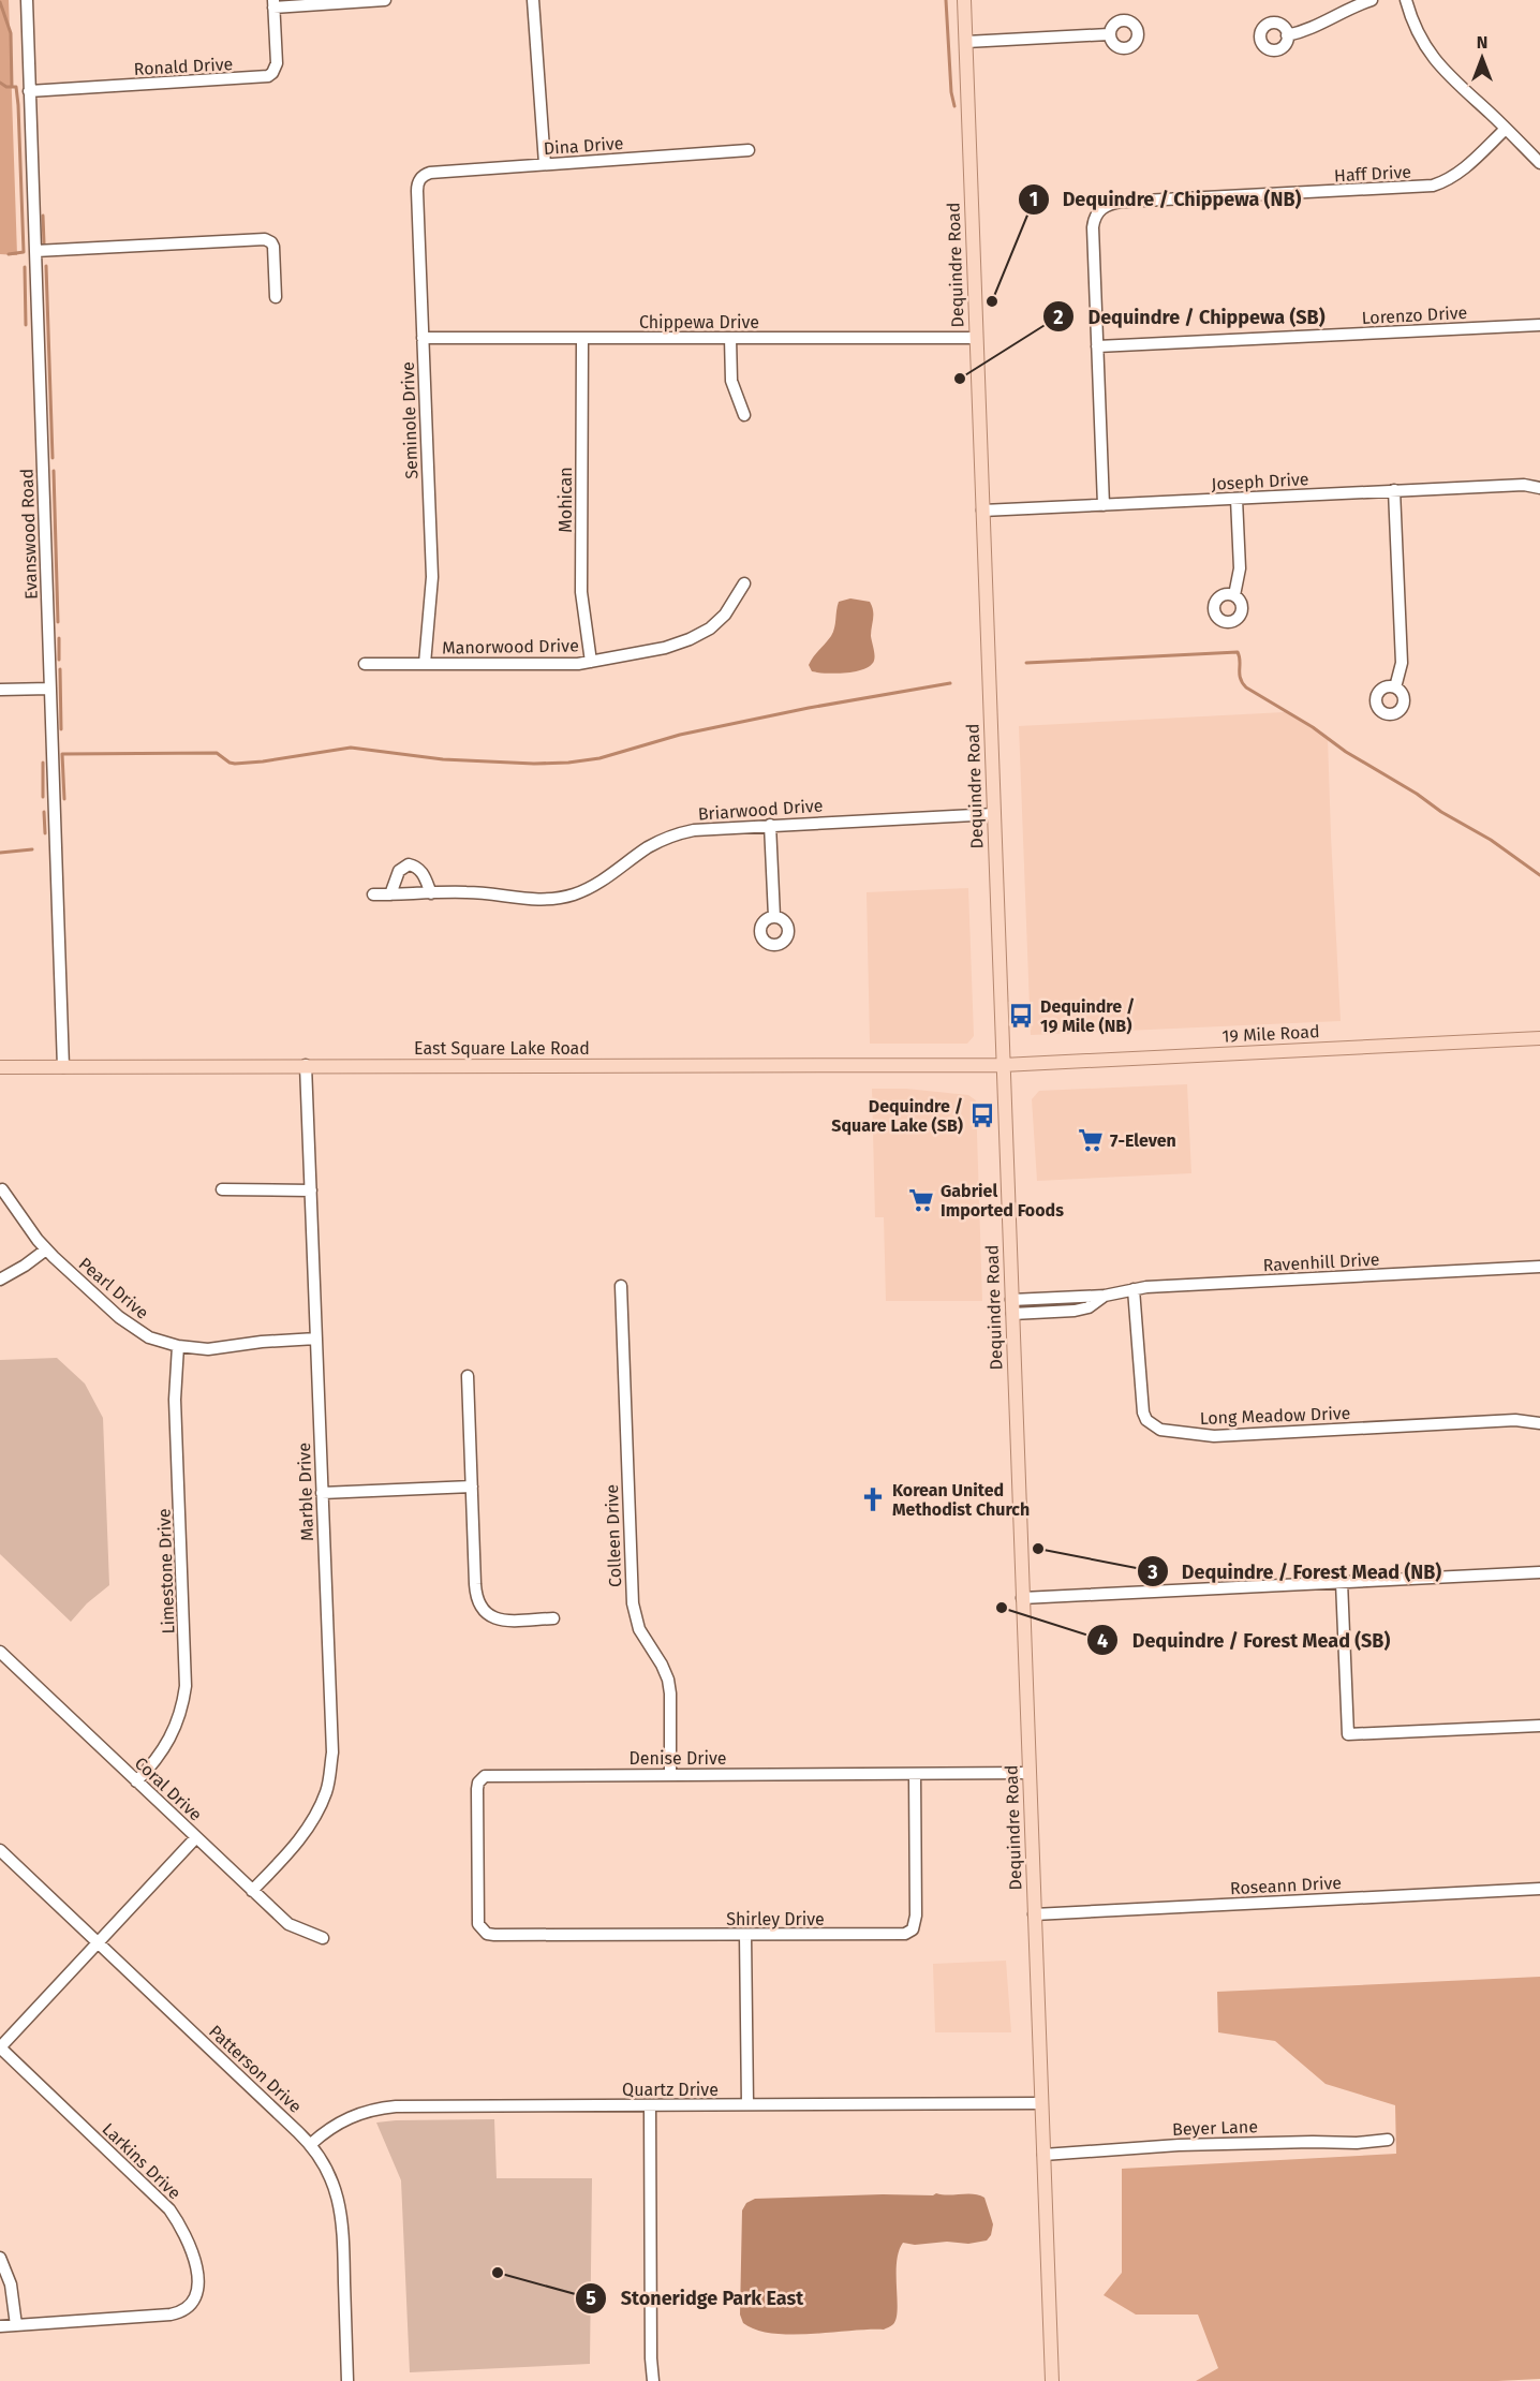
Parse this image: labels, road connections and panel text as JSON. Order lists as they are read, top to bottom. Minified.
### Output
{"streets":{"main road":["Dequindre Road","19 Mile Road","East Square Lake Road"],"street":["Ronald Drive","Dina Drive","Haff Drive","Lorenzo Drive","Chippewa Drive","Seminole Drive","Joseph Drive","Mohican","Evanswood Road","Manorwood Drive","Briarwood Drive","Ravenhill Drive","Pearl Drive","Long Meadow Drive","Marble Drive","Colleen Drive","Limestone Drive","Denise Drive","Coral Drive","Roseann Drive","Shirley Drive","Patterson Drive","Quartz Drive","Beyer Lane","Larkins Drive"]},"crossings":[["Ronald Drive","Evanswood Road"],["Dina Drive","Seminole Drive"],["Haff Drive","Lorenzo Drive"],["Dequindre Road","Chippewa Drive"],["Dequindre Road","Joseph Drive"],["Dequindre Road","Briarwood Drive"],["Dequindre Road","19 Mile Road"],["Dequindre Road","East Square Lake Road"],["Dequindre Road","Ravenhill Drive"],["Dequindre Road","Denise Drive"],["Dequindre Road","Roseann Drive"],["Dequindre Road","Quartz Drive"],["Dequindre Road","Beyer Lane"],["Chippewa Drive","Seminole Drive"],["Chippewa Drive","Mohican"],["Seminole Drive","Manorwood Drive"],["Mohican","Manorwood Drive"],["Evanswood Road","East Square Lake Road"],["19 Mile Road","East Square Lake Road"],["East Square Lake Road","Marble Drive"],["Ravenhill Drive","Long Meadow Drive"],["Pearl Drive","Marble Drive"],["Pearl Drive","Limestone Drive"],["Marble Drive","Coral Drive"],["Colleen Drive","Denise Drive"],["Limestone Drive","Coral Drive"],["Denise Drive","Shirley Drive"],["Patterson Drive","Quartz Drive"]],"places":{"other":["Dequindre / Chippewa (NB)","Dequindre / Chippewa (SB)","Dequindre / Forest Mead (NB)","Dequindre / Forest Mead (SB)","Stoneridge Park East"],"bus stop":["Dequindre / 19 Mile (NB)","Dequindre / Square Lake (SB)"],"supermarket":["7-Eleven","Gabriel Imported Foods"],"church":["Korean United Methodist Church"]},"north":"top"}
